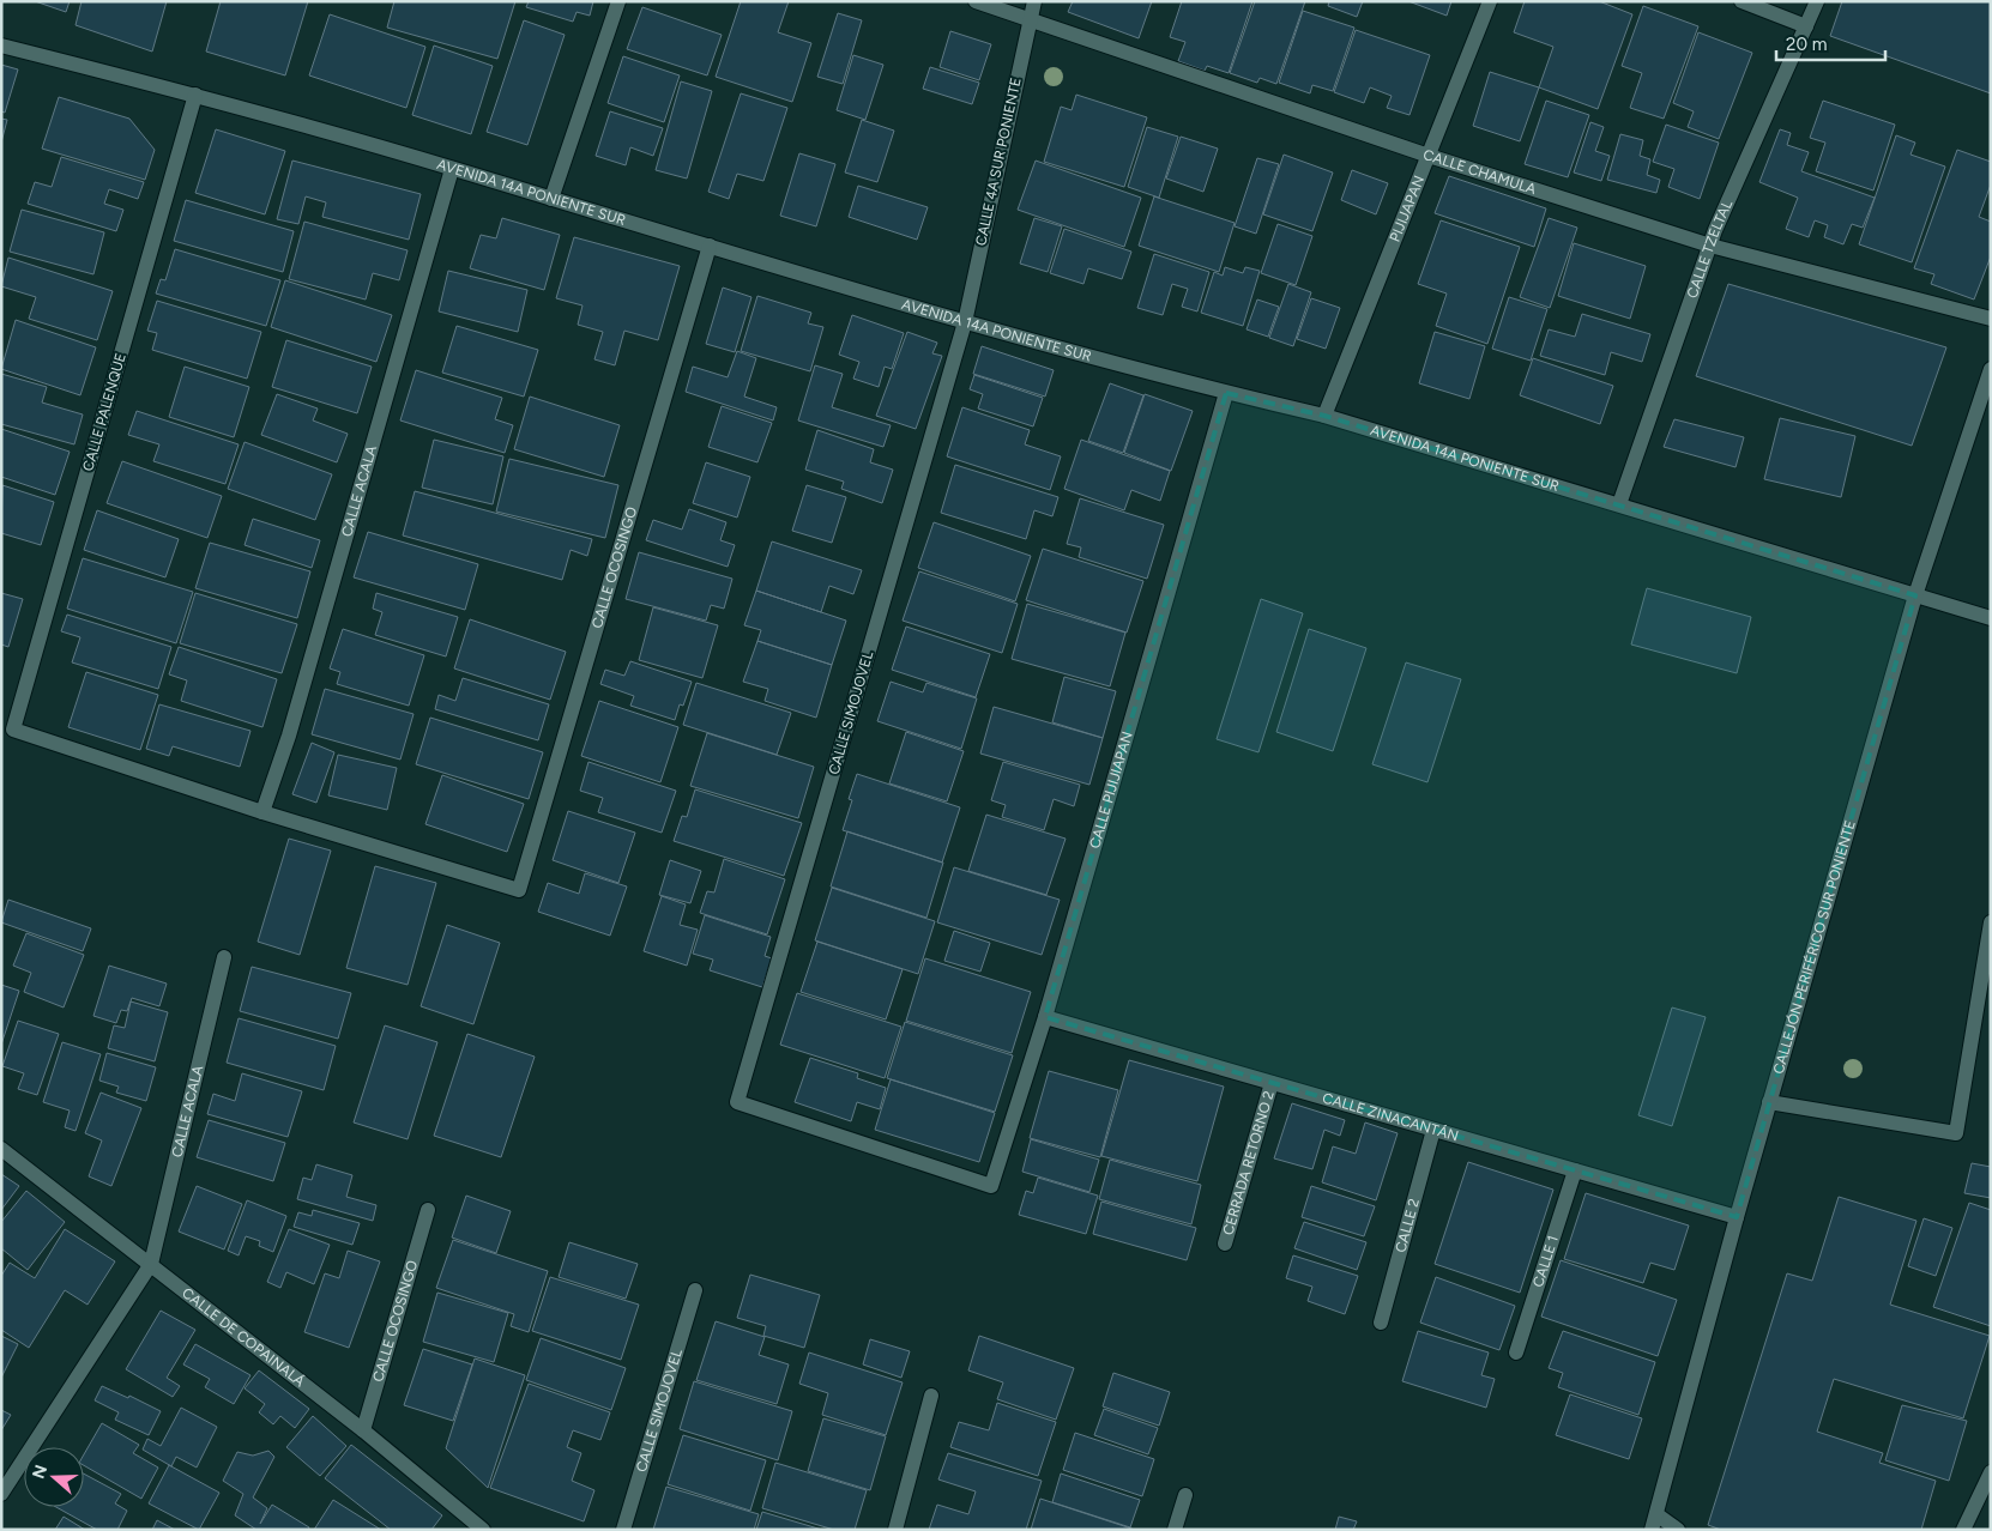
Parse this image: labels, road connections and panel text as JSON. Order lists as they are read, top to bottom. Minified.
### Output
{"streets":{"street":["CALLE 4A SUR PONIENTE","CALLE CHAMULA","AVENIDA 14A PONIENTE SUR","PIJIJAPAN","CALLE TZELTAL","CALLE PALENQUE","CALLE ACALA","CALLE OCOSINGO","CALLE SIMOJOVEL","CALLE PIJIJIAPAN","CALLEJÓN PERIFÉRICO SUR PONIENTE","CALLE ZINACANTÁN","CERRADA RETORNO 2","CALLE 2","CALLE 1","CALLE DE COPAINALÁ"]},"crossings":[["CALLE 4A SUR PONIENTE","CALLE CHAMULA"],["CALLE 4A SUR PONIENTE","AVENIDA 14A PONIENTE SUR"],["CALLE 4A SUR PONIENTE","CALLE SIMOJOVEL"],["CALLE CHAMULA","PIJIJAPAN"],["CALLE CHAMULA","CALLE TZELTAL"],["AVENIDA 14A PONIENTE SUR","PIJIJAPAN"],["AVENIDA 14A PONIENTE SUR","CALLE TZELTAL"],["AVENIDA 14A PONIENTE SUR","CALLE PALENQUE"],["AVENIDA 14A PONIENTE SUR","CALLE ACALA"],["AVENIDA 14A PONIENTE SUR","CALLE OCOSINGO"],["AVENIDA 14A PONIENTE SUR","CALLE SIMOJOVEL"],["AVENIDA 14A PONIENTE SUR","CALLE PIJIJIAPAN"],["AVENIDA 14A PONIENTE SUR","CALLEJÓN PERIFÉRICO SUR PONIENTE"],["CALLE PALENQUE","CALLE ACALA"],["CALLE PALENQUE","CALLE OCOSINGO"],["CALLE ACALA","CALLE OCOSINGO"],["CALLE ACALA","CALLE DE COPAINALÁ"],["CALLE OCOSINGO","CALLE DE COPAINALÁ"],["CALLE SIMOJOVEL","CALLE PIJIJIAPAN"],["CALLE PIJIJIAPAN","CALLE ZINACANTÁN"],["CALLEJÓN PERIFÉRICO SUR PONIENTE","CALLE ZINACANTÁN"],["CALLE ZINACANTÁN","CERRADA RETORNO 2"],["CALLE ZINACANTÁN","CALLE 2"],["CALLE ZINACANTÁN","CALLE 1"]],"scale_bar":"20 m","north":"left"}
